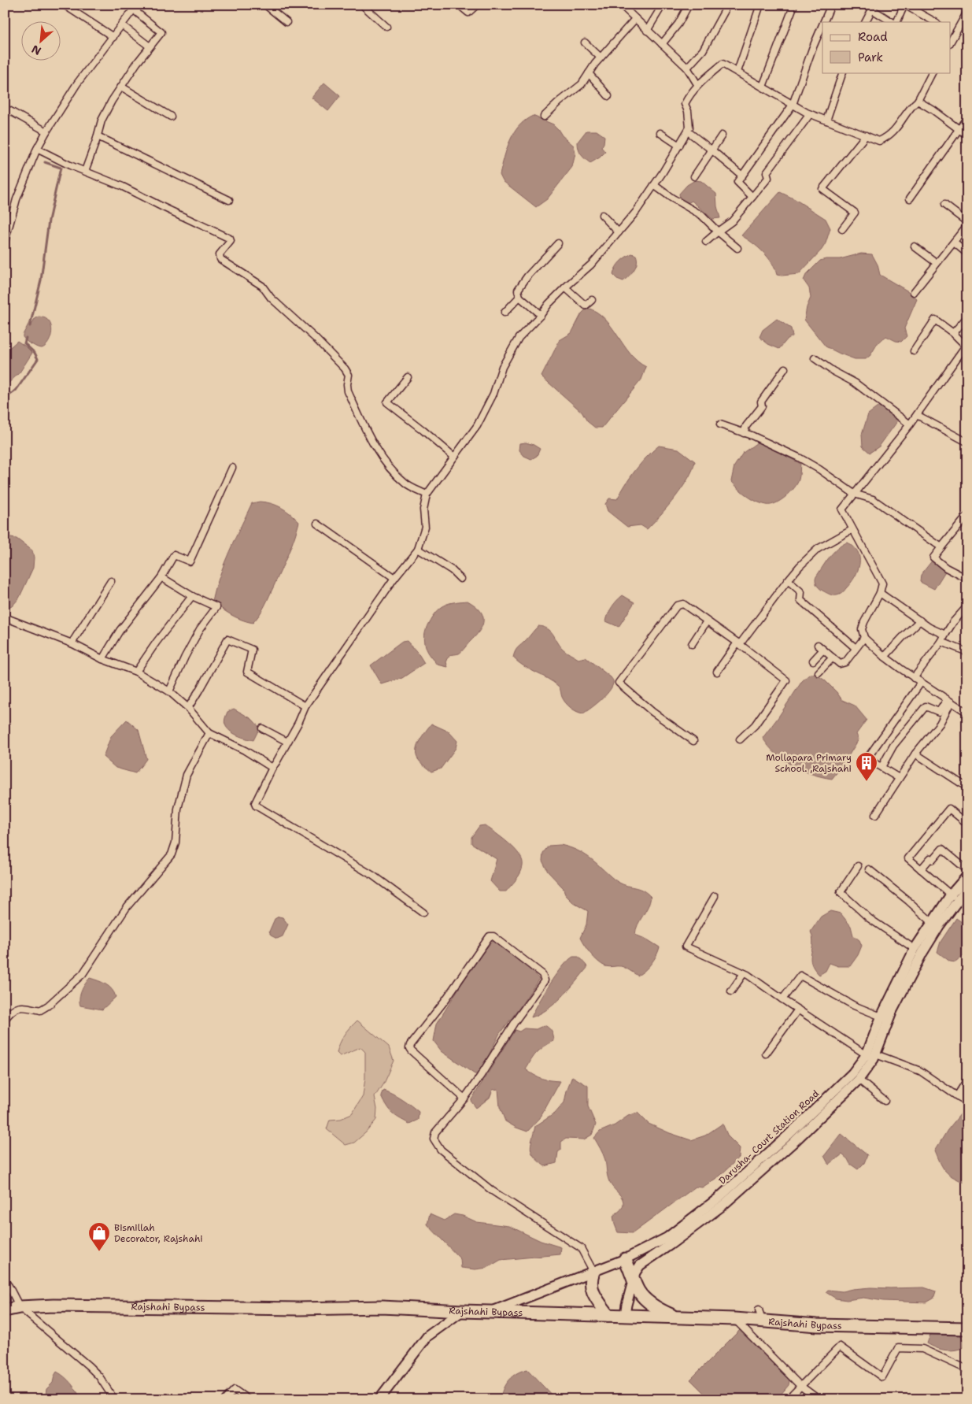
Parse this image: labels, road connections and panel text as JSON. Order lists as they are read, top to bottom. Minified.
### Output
{"streets":{"highway":["Rajshahi Bypass"],"street":["Darusha- Court Station Road"]},"crossings":[["Darusha- Court Station Road","Rajshahi Bypass"]],"places":{"building":["Mollapara Primary School. ,Rajshahi"],"shop":["Bismillah Decorator, Rajshahi"]},"legend":["Road","Park"],"north":"bottom left"}
